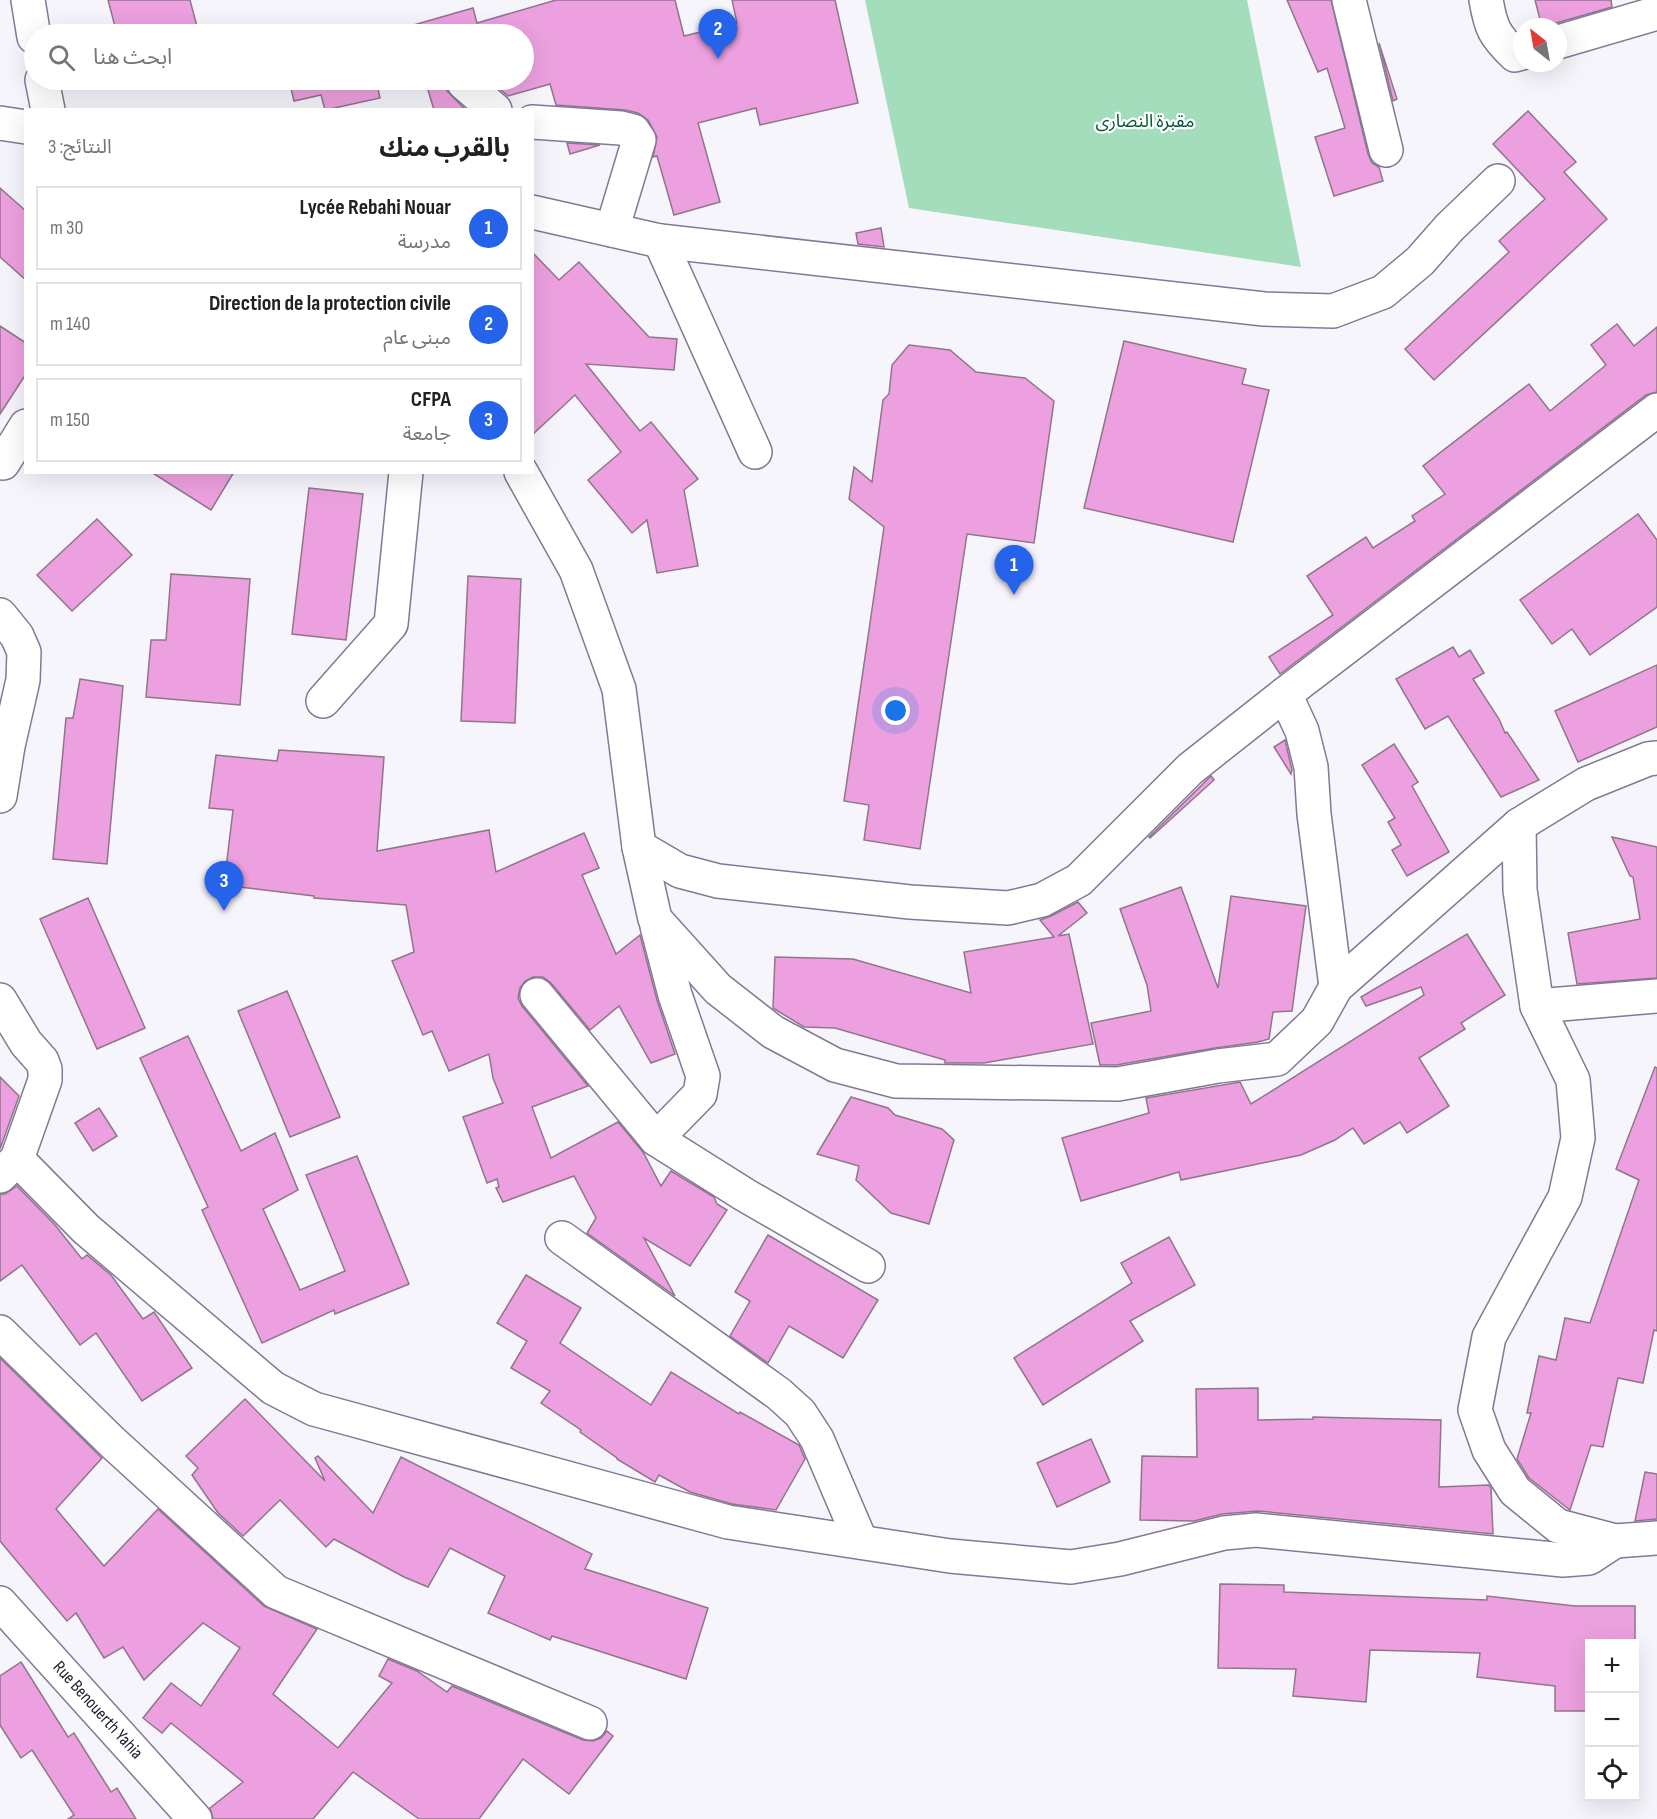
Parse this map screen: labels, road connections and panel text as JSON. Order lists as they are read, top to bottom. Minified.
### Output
{"streets":{"street":["Rue Benouerth Yahia"]},"parks":["مقبرة النصارى"],"north":"top left","page":{"pins":["2","1","3"],"search":"ابحث هنا","heading":["بالقرب منك","النتائج: 3"],"list":[{"mark":"1","name":"Lycée Rebahi Nouar","note":"مدرسة","value":"30 m"},{"mark":"2","name":"Direction de la protection civile","note":"مبنى عام","value":"140 m"},{"mark":"3","name":"CFPA","note":"جامعة","value":"150 m"}],"map_buttons":["+","−"]}}
